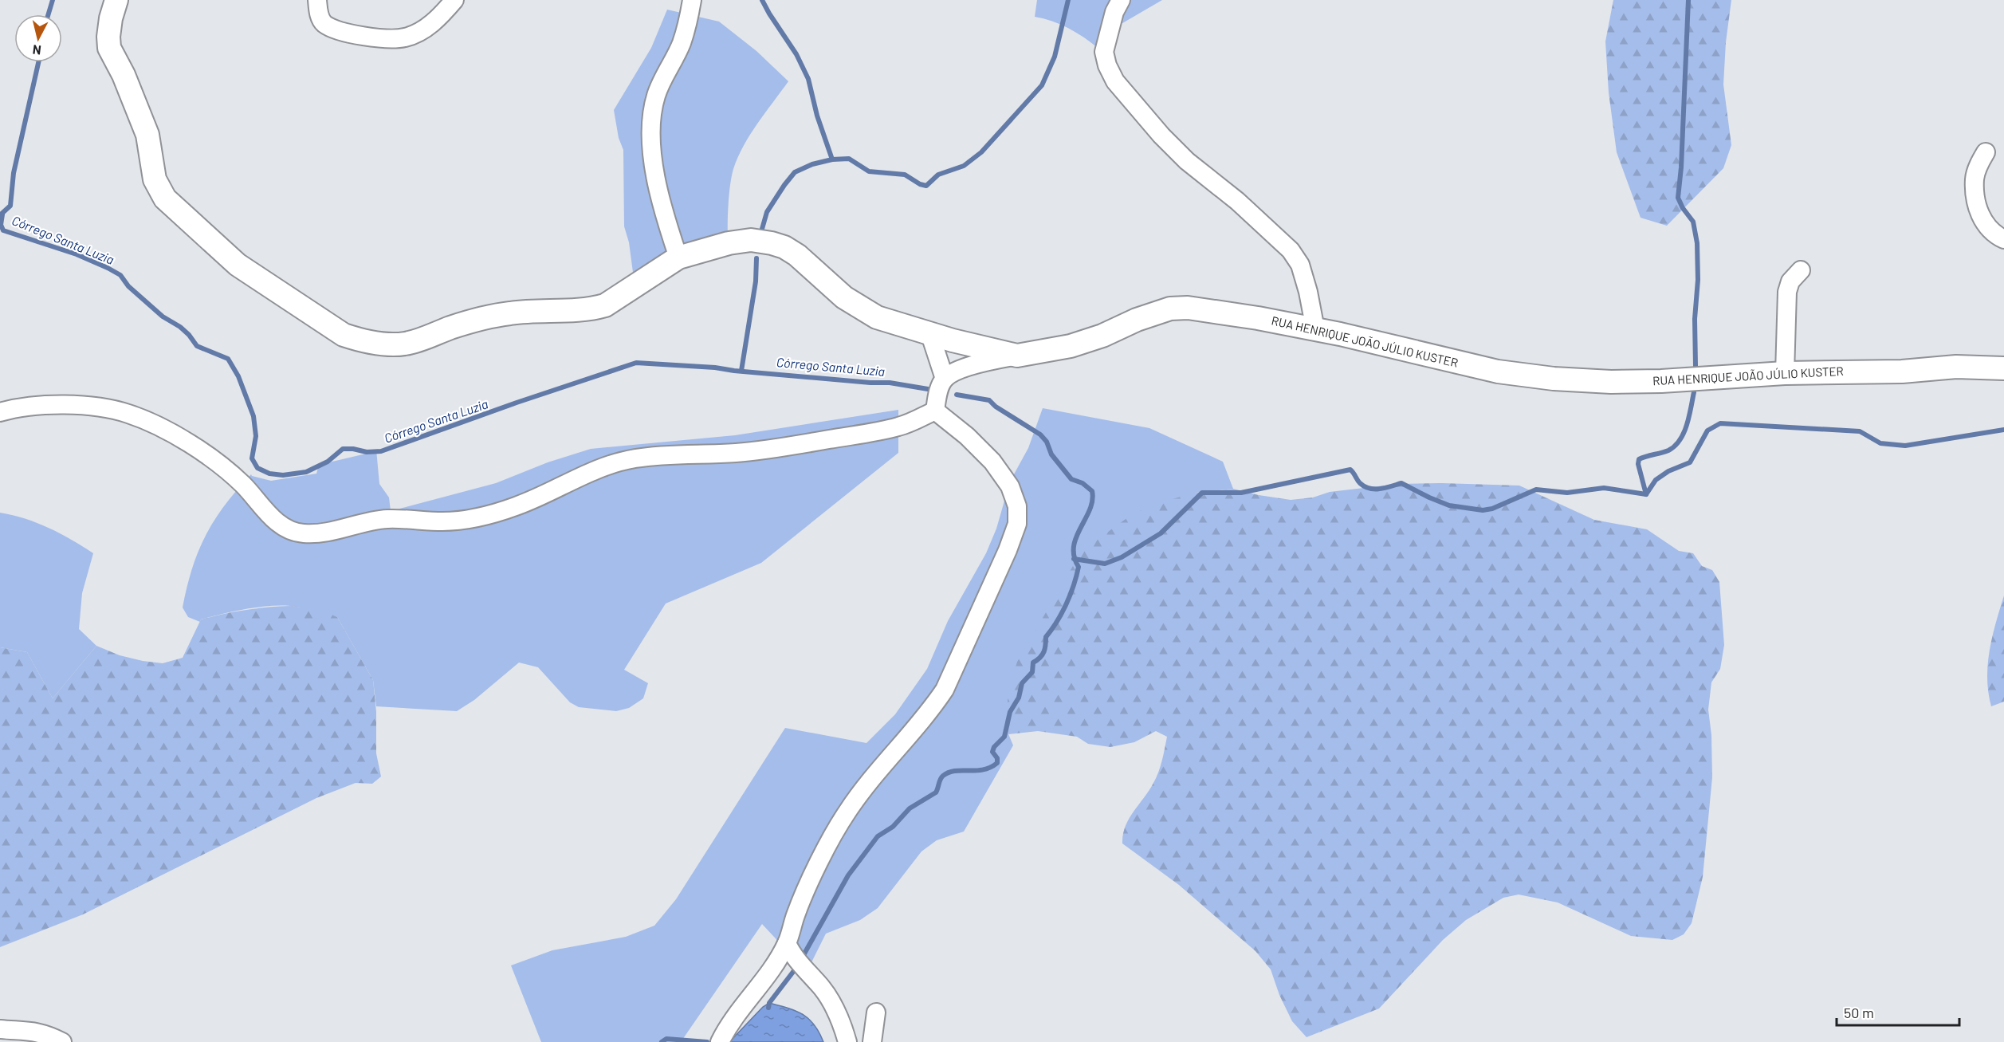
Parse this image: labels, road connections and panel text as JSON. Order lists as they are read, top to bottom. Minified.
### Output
{"streets":{"street":["RUA HENRIQUE JOÃO JÚLIO KUSTER"]},"water":["Córrego Santa Luzia"],"scale_bar":"50 m","north":"bottom"}
